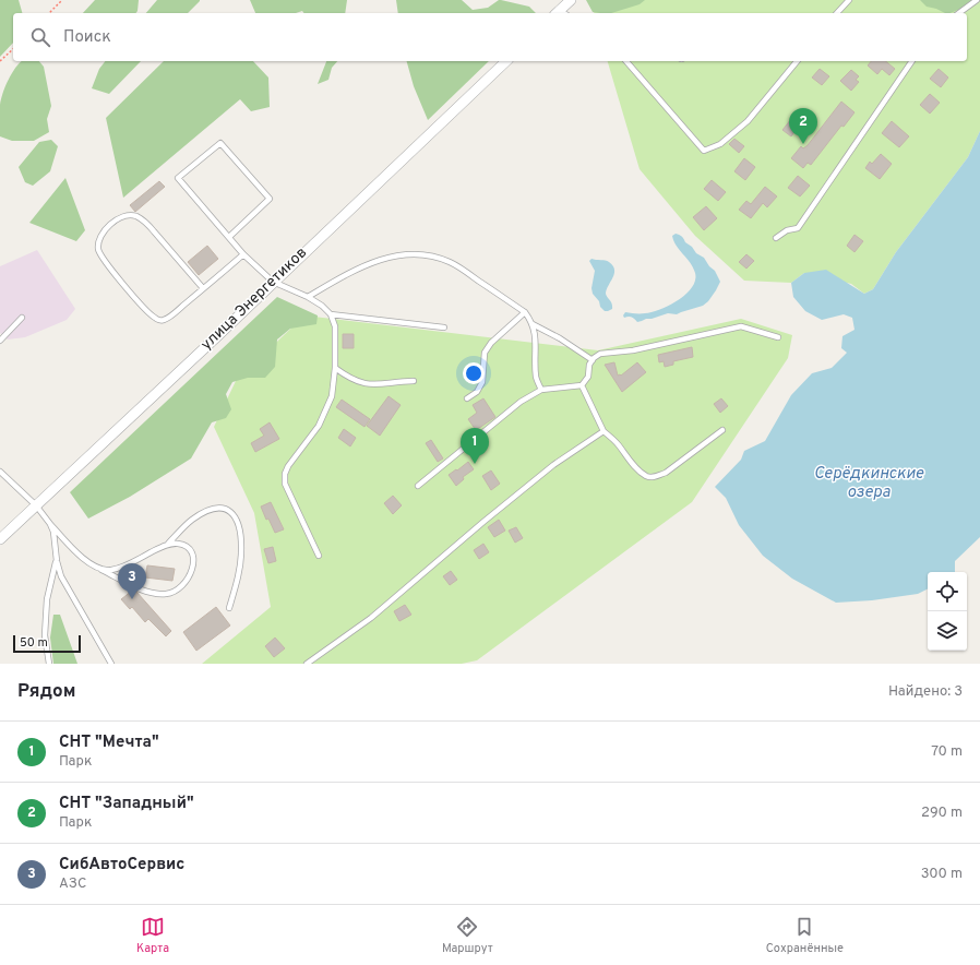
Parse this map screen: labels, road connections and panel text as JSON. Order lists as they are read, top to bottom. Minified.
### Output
{"streets":{"street":["улица Энергетиков"]},"water":["Серёдкинские озера"],"scale_bar":"50 m","page":{"search":"Поиск","pins":["2","1","3"],"scale":"50 m","heading":["Рядом","Найдено: 3"],"list":[{"mark":"1","name":"СНТ \"Мечта\"","note":"Парк","value":"70 m"},{"mark":"2","name":"СНТ \"Западный\"","note":"Парк","value":"290 m"},{"mark":"3","name":"СибАвтоСервис","note":"АЗС","value":"300 m"}],"nav":["Карта","Маршрут","Сохранённые"]}}
